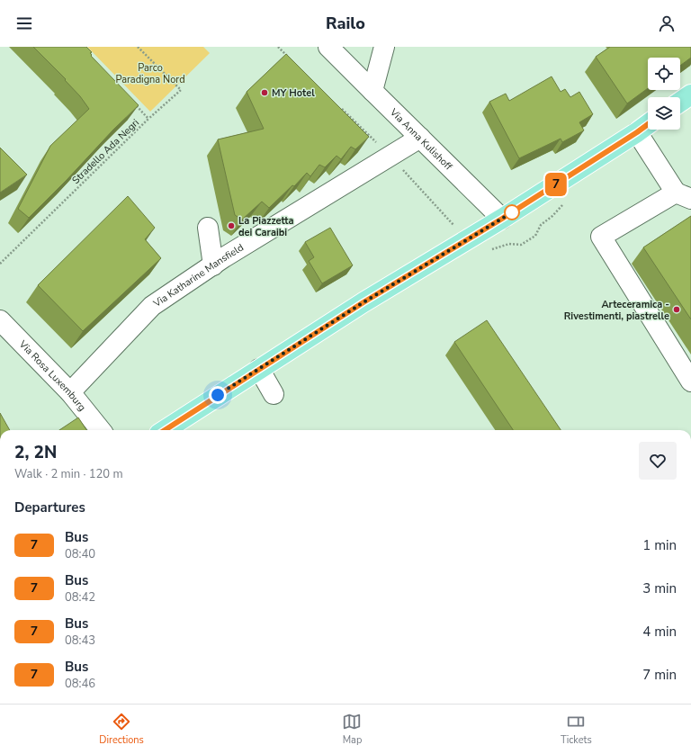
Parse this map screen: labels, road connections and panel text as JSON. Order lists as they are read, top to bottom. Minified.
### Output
{"streets":{"street":["Via Anna Kulishoff","Via Katharine Mansfield","Via Rosa Luxemburg"],"path":["Stradello Ada Negri"]},"crossings":[["Via Anna Kulishoff","Via Katharine Mansfield"],["Via Katharine Mansfield","Via Rosa Luxemburg"]],"parks":["Parco Paradigna Nord"],"places":["MY Hotel","La Piazzetta dei Caraibi","Arteceramica - Rivestimenti, piastrelle"],"lines":["bus line 7"],"page":{"header":"Railo","on_map":"7","heading":[["2, 2N","Walk · 2 min · 120 m"],"Departures"],"list":[{"mark":"7","name":"Bus","note":"08:40","value":"1 min"},{"mark":"7","name":"Bus","note":"08:42","value":"3 min"},{"mark":"7","name":"Bus","note":"08:43","value":"4 min"},{"mark":"7","name":"Bus","note":"08:46","value":"7 min"}],"tabs":["Directions","Map","Tickets"]}}
